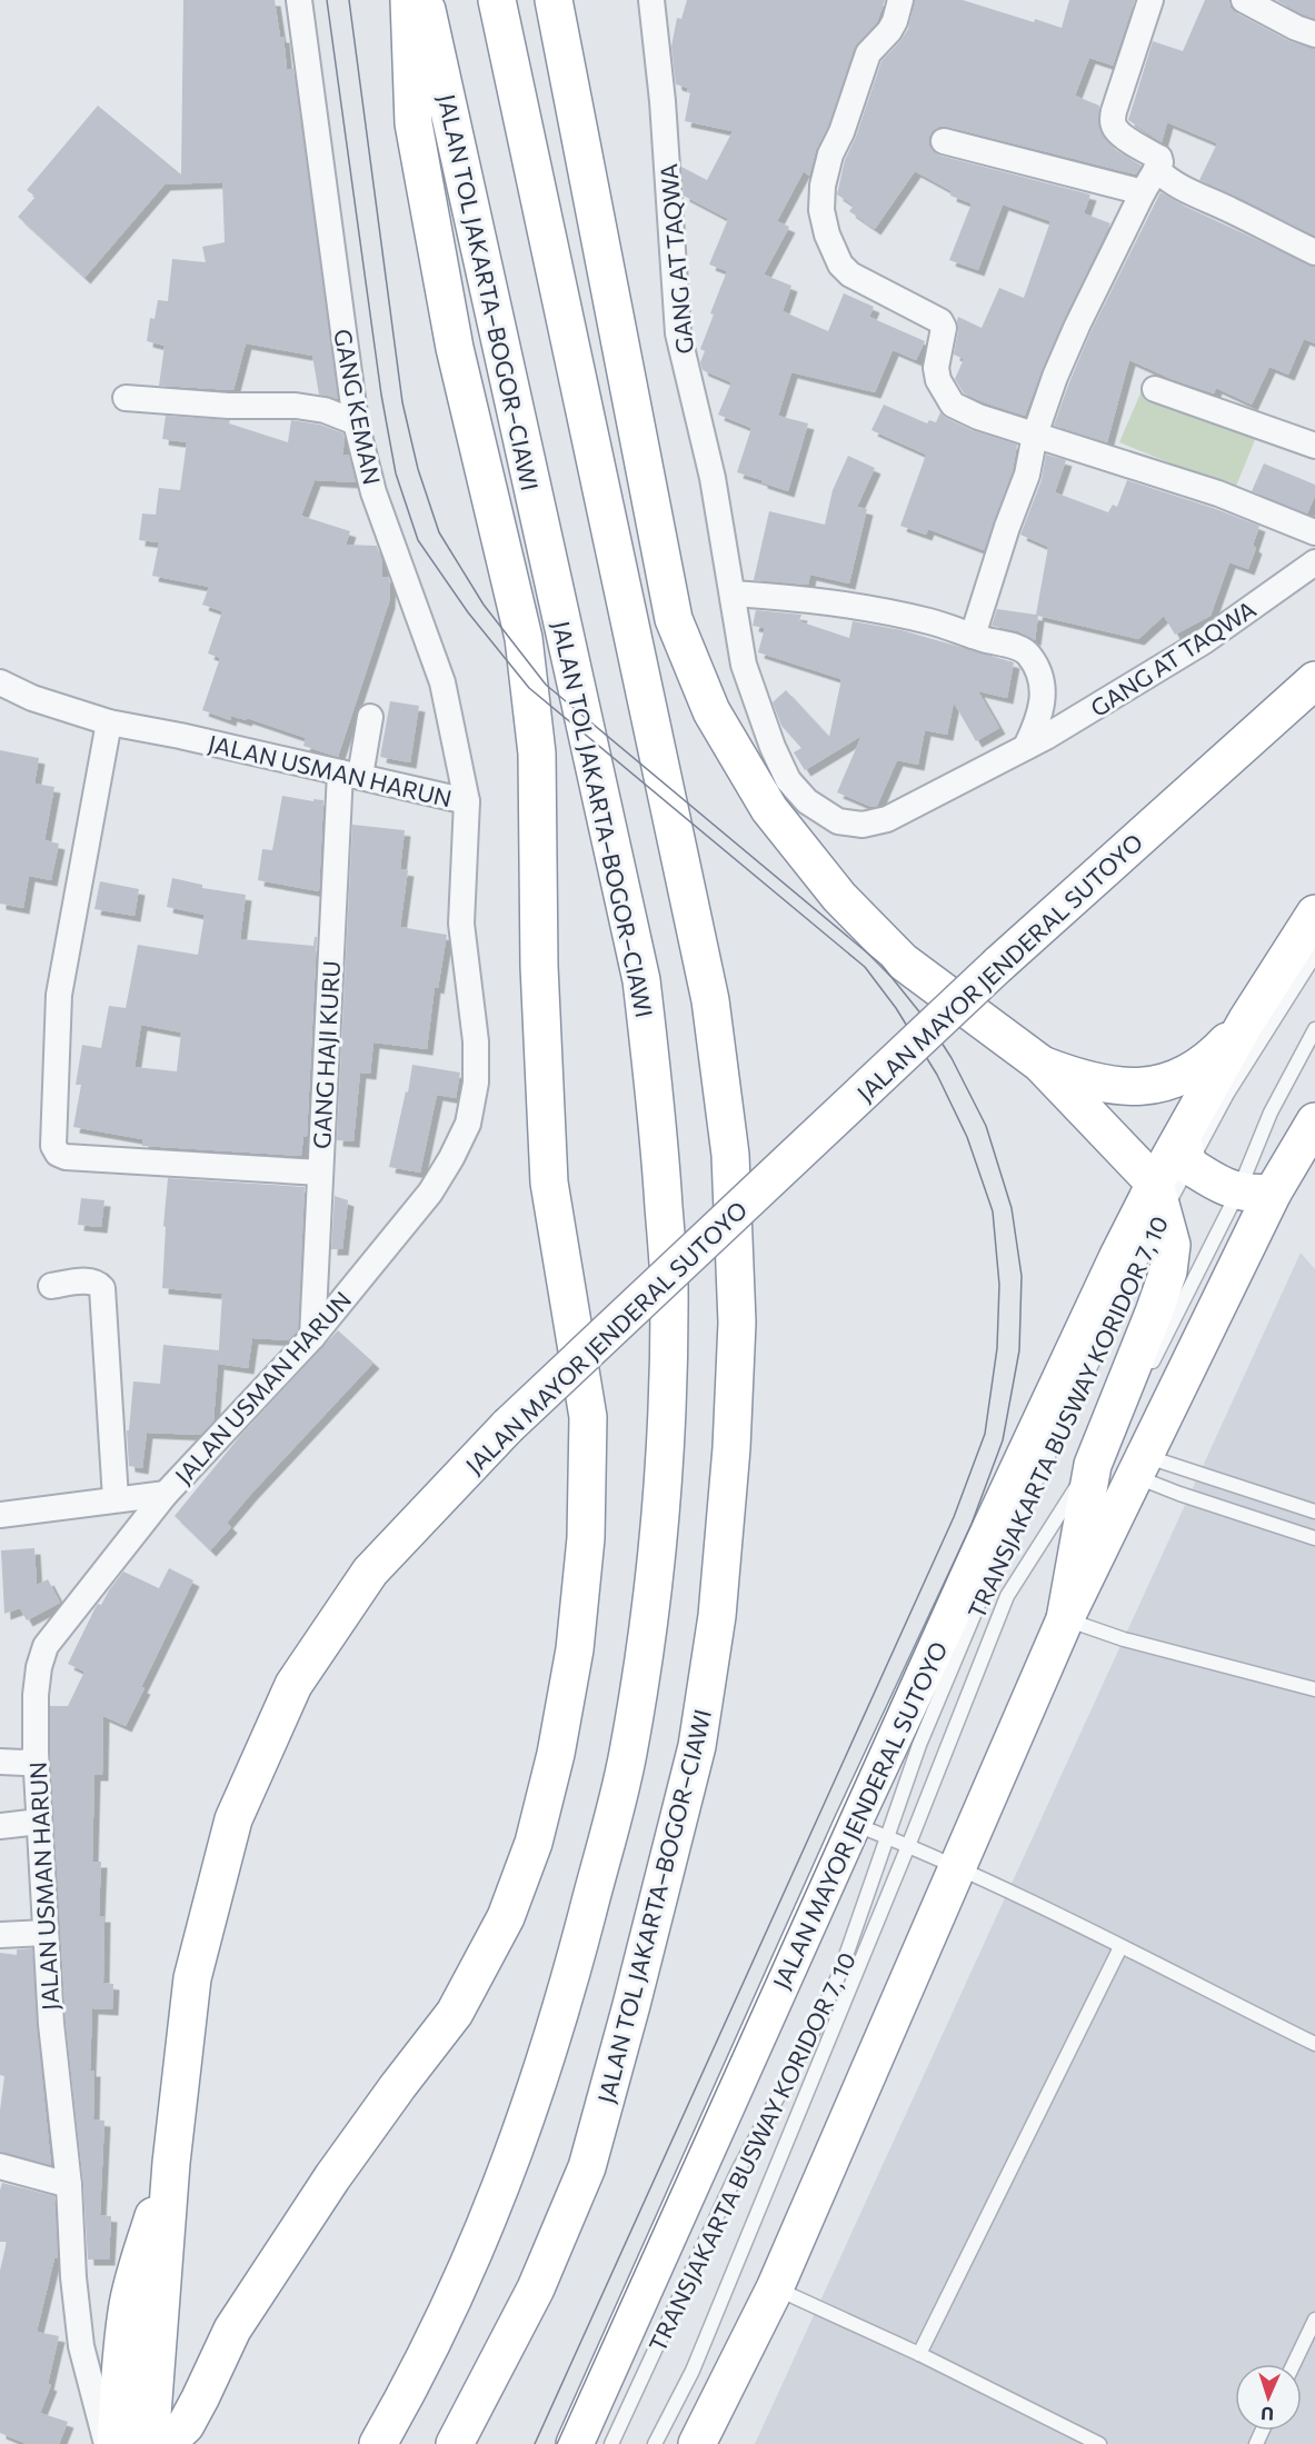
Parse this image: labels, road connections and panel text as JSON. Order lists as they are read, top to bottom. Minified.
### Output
{"streets":{"highway":["JALAN TOL JAKARTA–BOGOR–CIAWI","JALAN MAYOR JENDERAL SUTOYO"],"street":["GANG AT TAQWA","GANG KEMAN","JALAN USMAN HARUN","GANG HAJI KURU"],"lane":["TRANSJAKARTA BUSWAY KORIDOR 7, 10"]},"crossings":[["GANG KEMAN","JALAN USMAN HARUN"],["JALAN USMAN HARUN","GANG HAJI KURU"],["JALAN MAYOR JENDERAL SUTOYO","TRANSJAKARTA BUSWAY KORIDOR 7, 10"]],"north":"bottom"}
